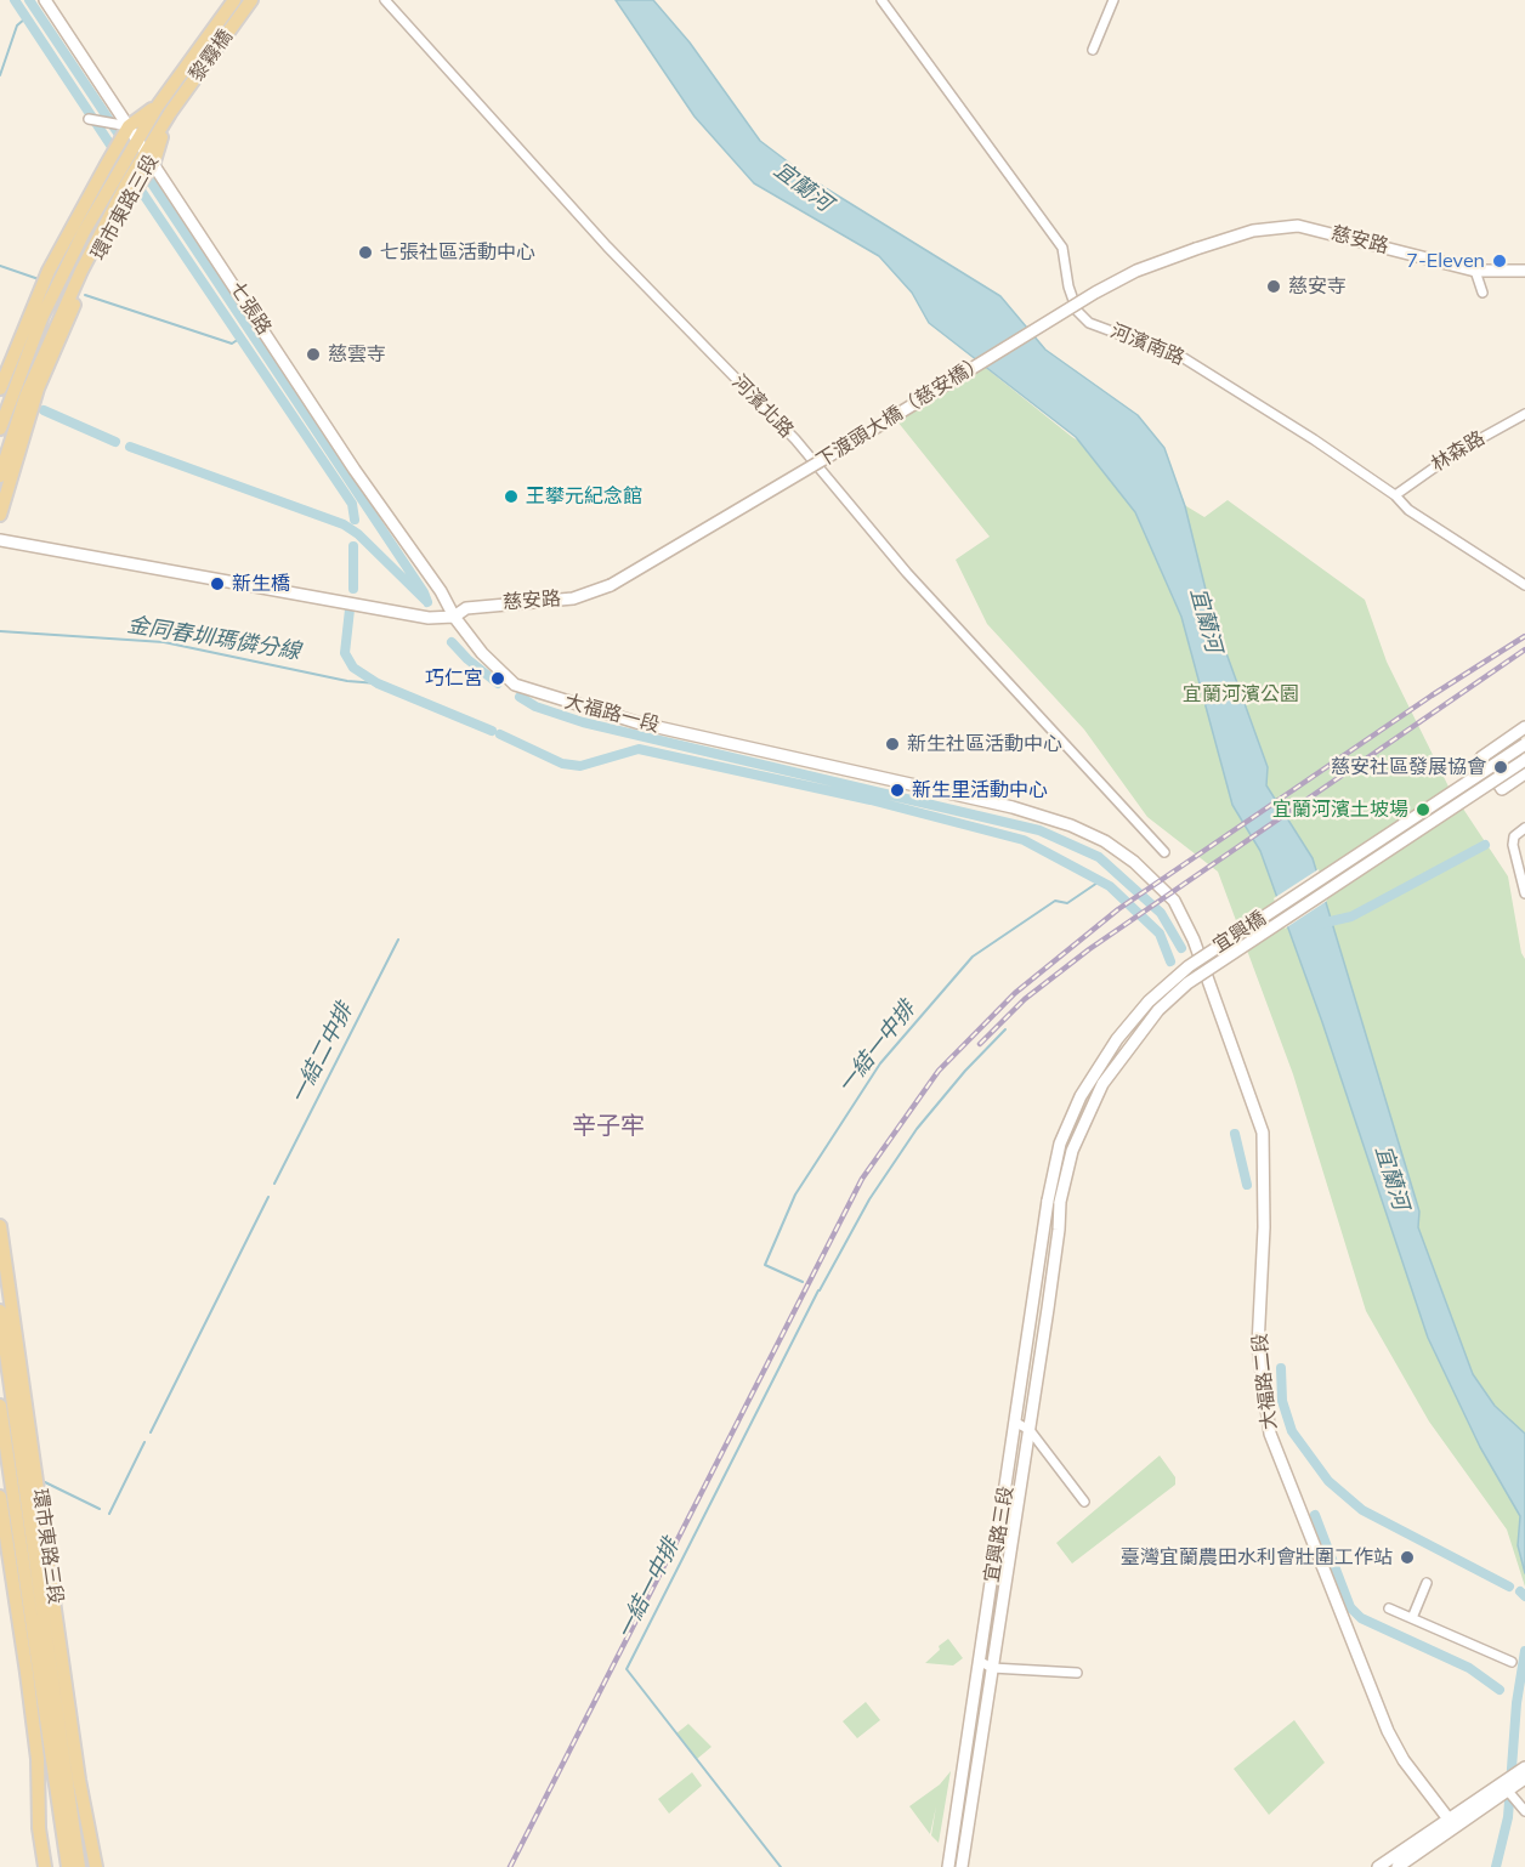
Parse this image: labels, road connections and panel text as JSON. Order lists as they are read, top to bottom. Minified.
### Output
{"streets":{"main road":["黎霧橋","環市東路三段"],"street":["慈安路","七張路","河濱南路","河濱北路","下渡頭大橋（慈安橋）","林森路","大福路一段","宜興橋","大福路二段","宜興路三段"]},"crossings":[["黎霧橋","環市東路三段"],["環市東路三段","七張路"],["慈安路","七張路"],["慈安路","下渡頭大橋（慈安橋）"],["慈安路","大福路一段"],["七張路","大福路一段"],["河濱南路","林森路"],["大福路一段","大福路二段"],["宜興橋","宜興路三段"]],"districts":["辛子牢"],"water":["宜蘭河","金同春圳瑪僯分線","一結一中排","一結二中排"],"parks":["宜蘭河濱公園"],"places":["七張社區活動中心","7-Eleven","慈安寺","慈雲寺","王攀元紀念館","新生橋","巧仁宮","新生社區活動中心","慈安社區發展協會","新生里活動中心","宜蘭河濱土坡場","臺灣宜蘭農田水利會壯圍工作站"]}
